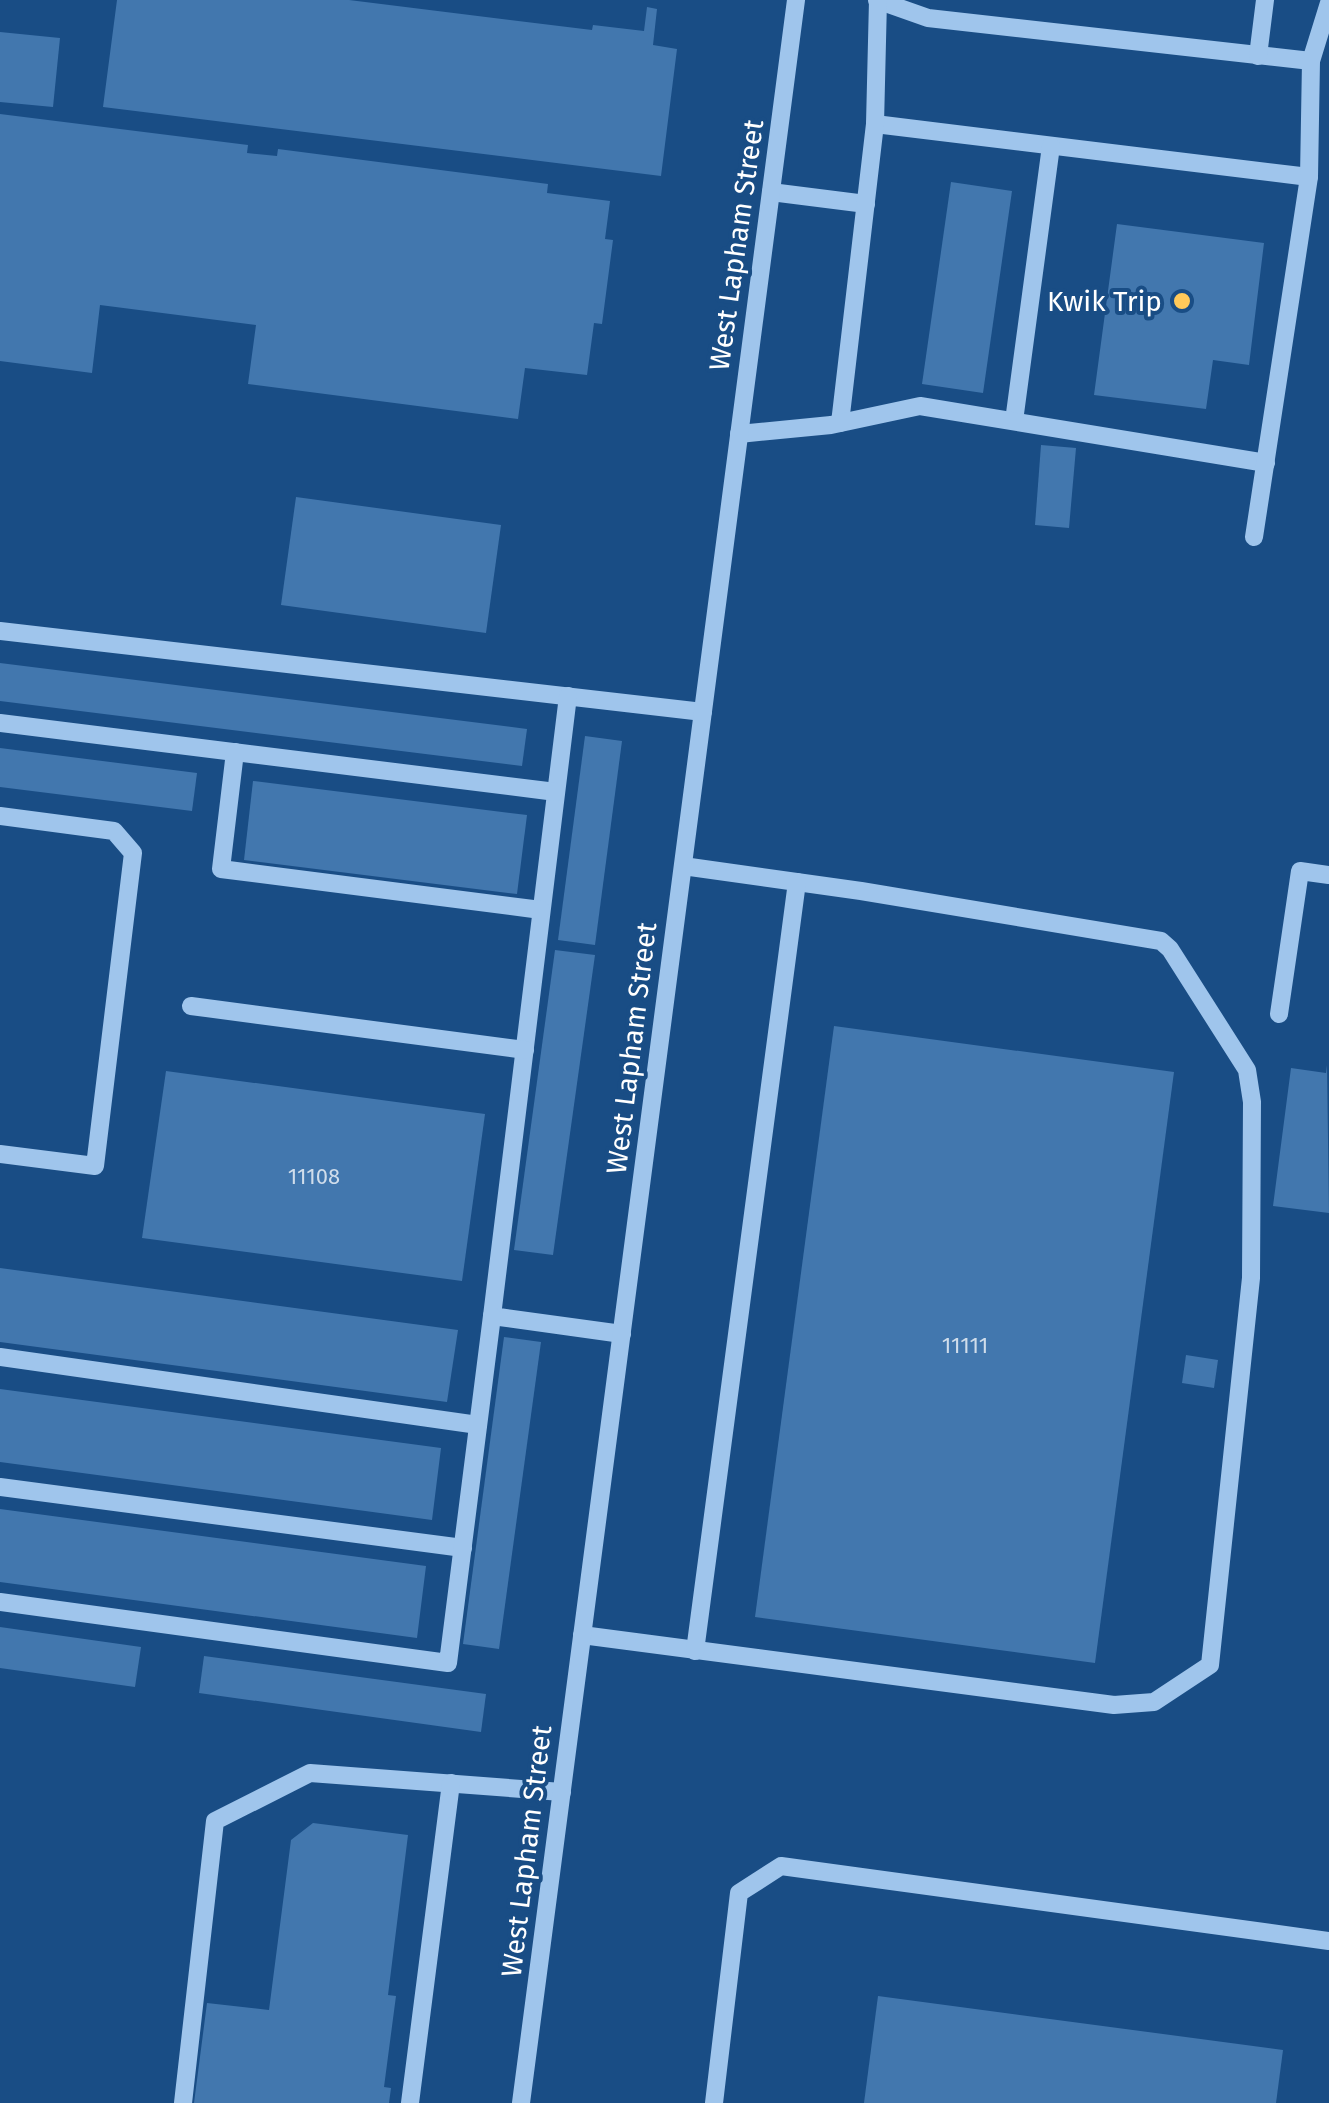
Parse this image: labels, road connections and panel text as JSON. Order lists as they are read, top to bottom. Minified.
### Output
{"streets":{"street":["West Lapham Street"]},"places":["Kwik Trip"],"house_numbers":["11108","11111"]}
